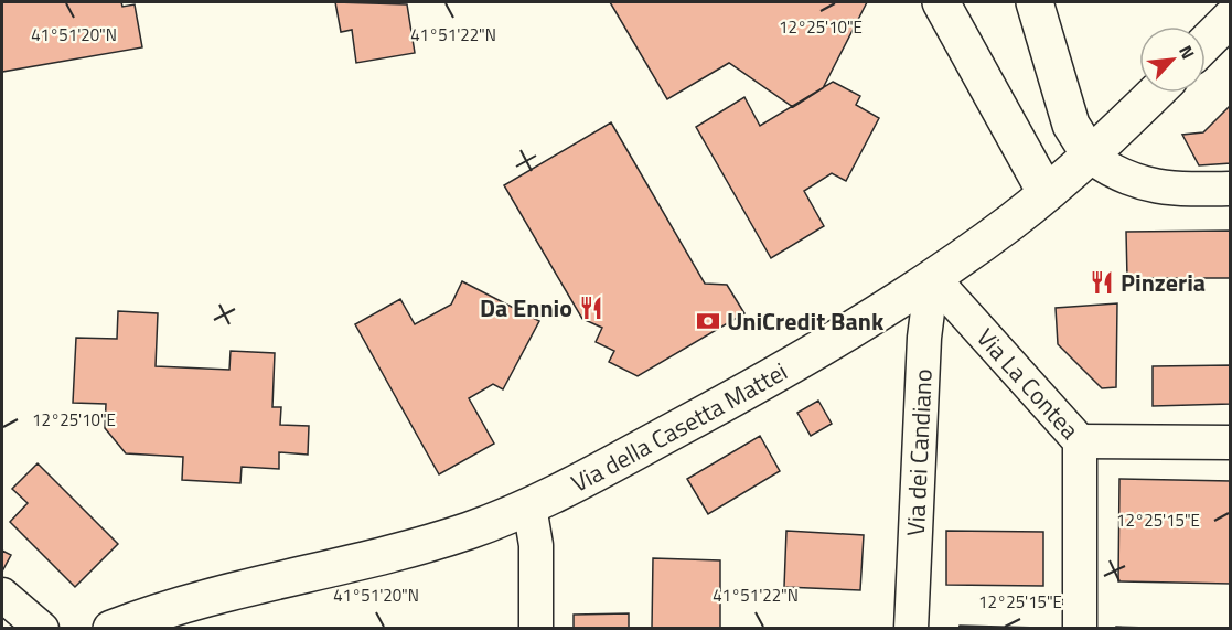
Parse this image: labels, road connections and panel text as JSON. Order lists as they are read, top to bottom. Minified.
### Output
{"streets":{"main road":["Via della Casetta Mattei"],"street":["Via La Contea","Via dei Candiano"]},"crossings":[["Via La Contea","Via della Casetta Mattei"],["Via La Contea","Via dei Candiano"],["Via della Casetta Mattei","Via dei Candiano"]],"places":{"restaurant":["Pinzeria","Da Ennio"],"bank":["UniCredit Bank"]},"north":"top right","coordinates":["12°25'10\"E","41°51'20\"N","41°51'22\"N","12°25'15\"E"]}
